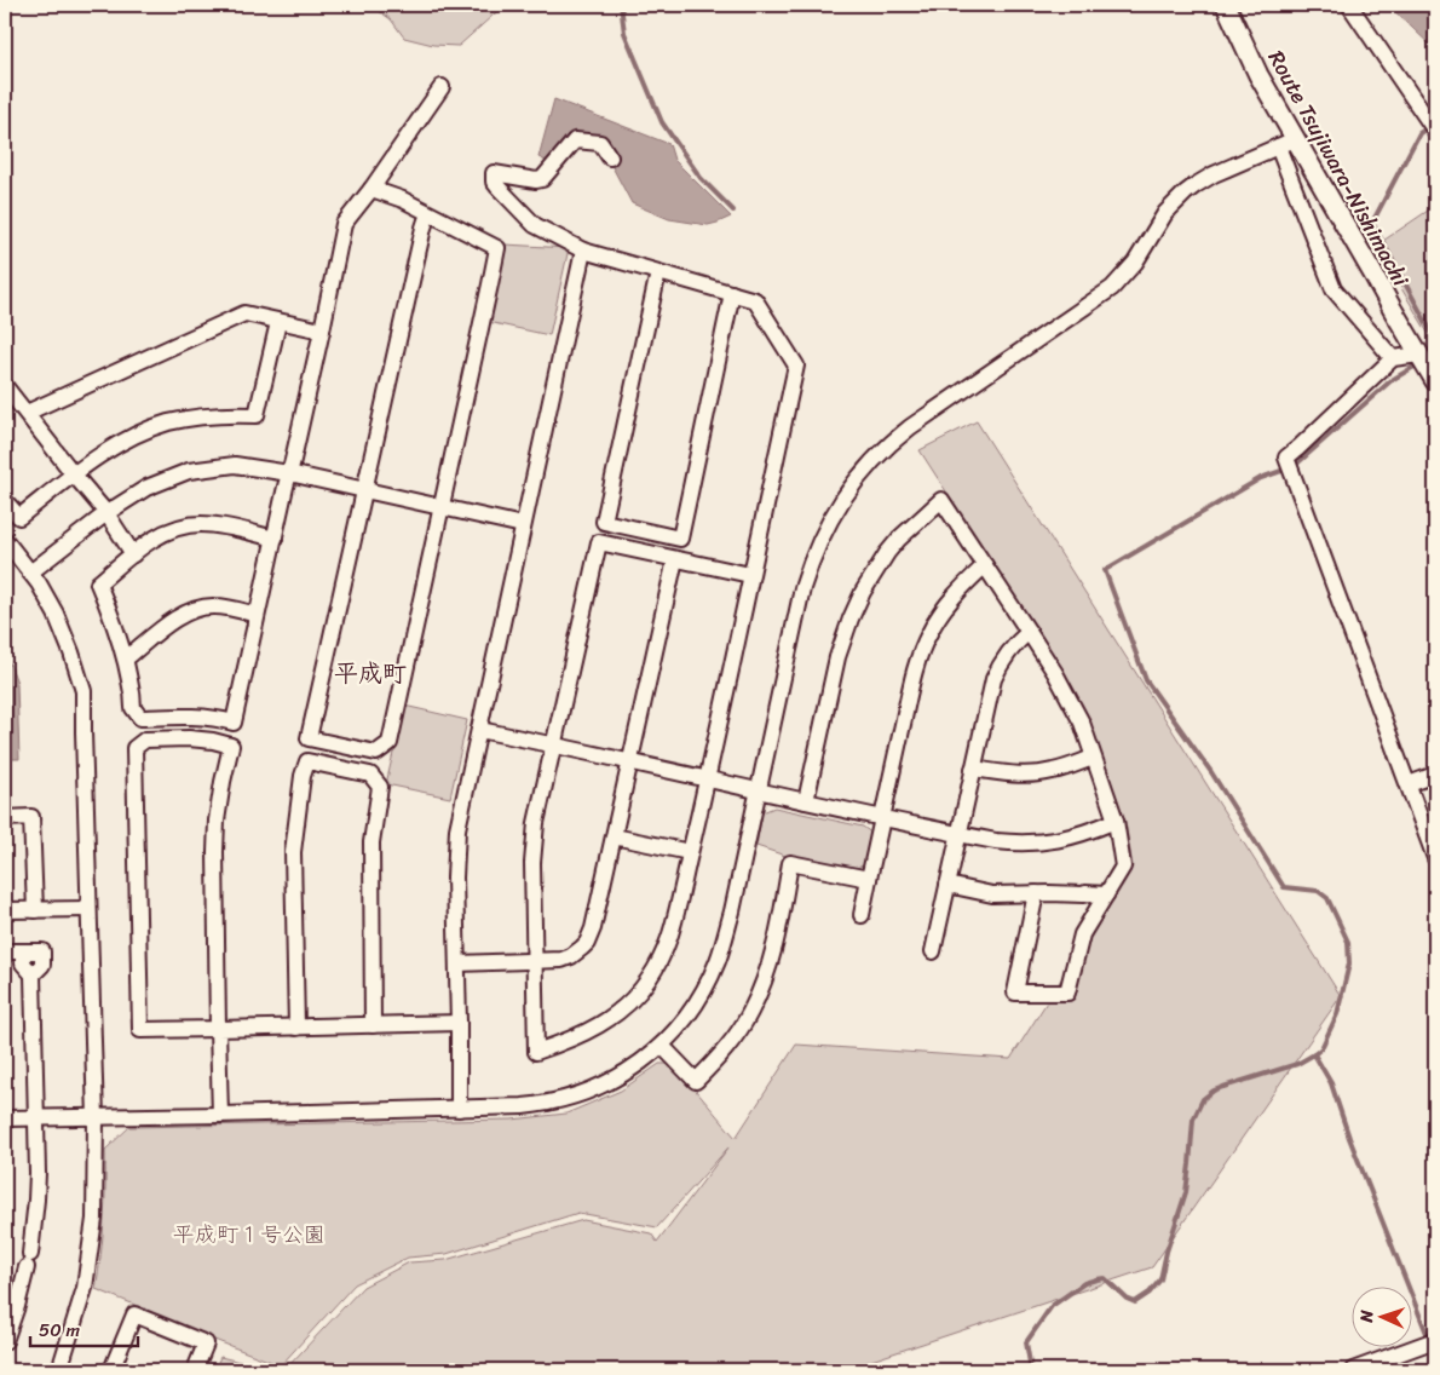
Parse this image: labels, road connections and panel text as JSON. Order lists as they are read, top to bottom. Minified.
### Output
{"streets":{"main road":["Route Tsujiwara-Nishimachi"]},"districts":["平成町"],"parks":["平成町１号公園"],"scale_bar":"50 m","north":"left"}
